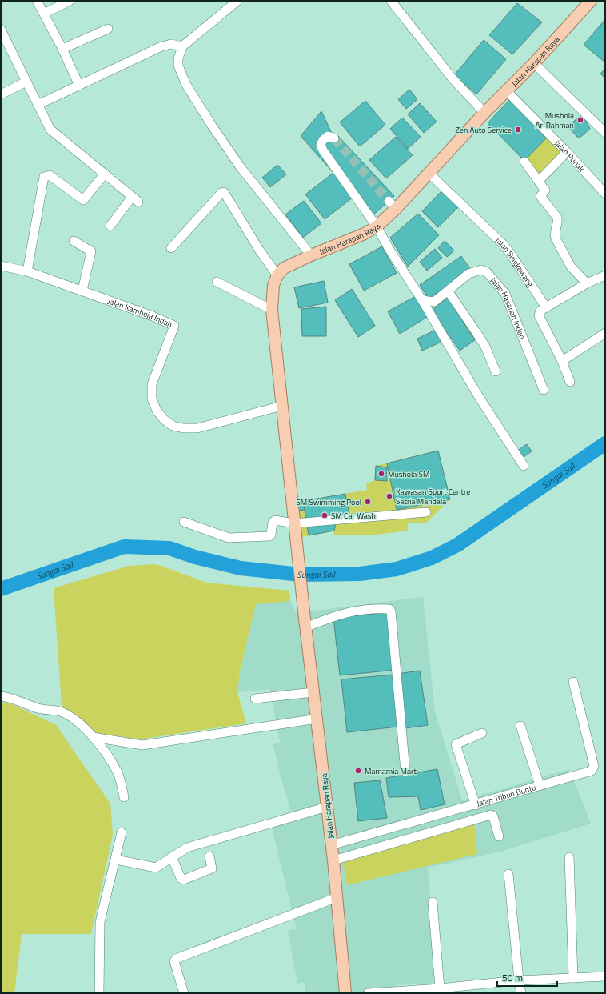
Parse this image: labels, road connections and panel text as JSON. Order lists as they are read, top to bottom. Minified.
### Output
{"streets":{"main road":["Jalan Harapan Raya"],"street":["Jalan Punak","Jalan Singkawang","Jalan Hasanah Indah","Jalan Kamboja Indah","Jalan Tribun Buntu"]},"crossings":[["Jalan Harapan Raya","Jalan Punak"],["Jalan Harapan Raya","Jalan Singkawang"],["Jalan Harapan Raya","Jalan Tribun Buntu"]],"water":["Sungai Sail"],"places":["Mushola Ar-Rahman","Zen Auto Service","Mushola SM","Kawasan Sport Centre Satria Mandala","SM Swimming Pool","SM Car Wash","Mamamia Mart"],"scale_bar":"50 m"}
